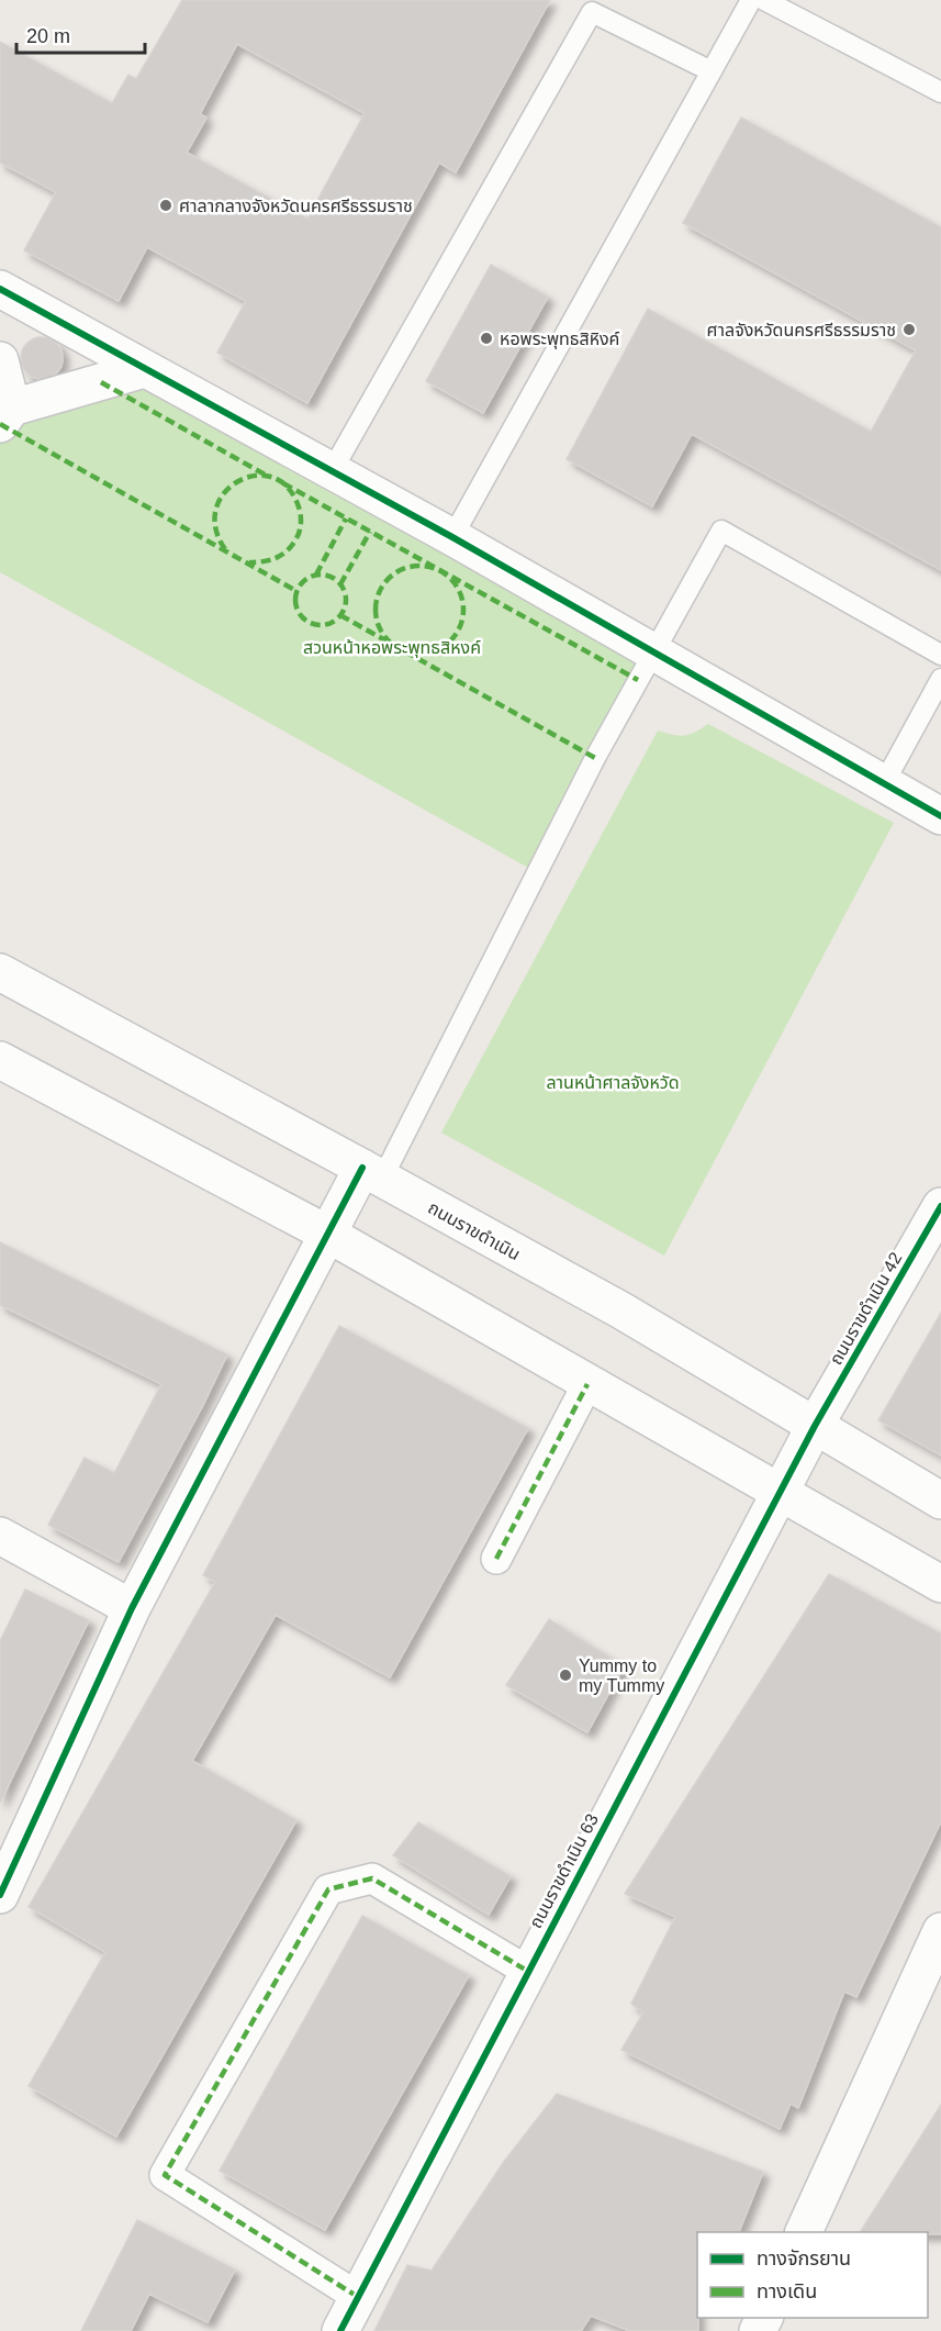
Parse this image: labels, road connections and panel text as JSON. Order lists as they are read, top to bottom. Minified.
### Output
{"streets":{"street":["ถนนราขดำเนิน","ถนนราขดำเนิน 42","ถนนราขดำเนิน 63"]},"crossings":[["ถนนราขดำเนิน","ถนนราขดำเนิน 42"],["ถนนราขดำเนิน","ถนนราขดำเนิน 63"],["ถนนราขดำเนิน 42","ถนนราขดำเนิน 63"]],"parks":["สวนหน้าหอพระพุทธสิหงค์","ลานหน้าศาลจังหวัด"],"places":["ศาลากลางจังหวัดนครศรีธรรมราช","ศาลจังหวัดนครศรีธรรมราช","หอพระพุทธสิหิงค์","Yummy to my Tummy"],"legend":["ทางจักรยาน","ทางเดิน"],"scale_bar":"20 m"}
